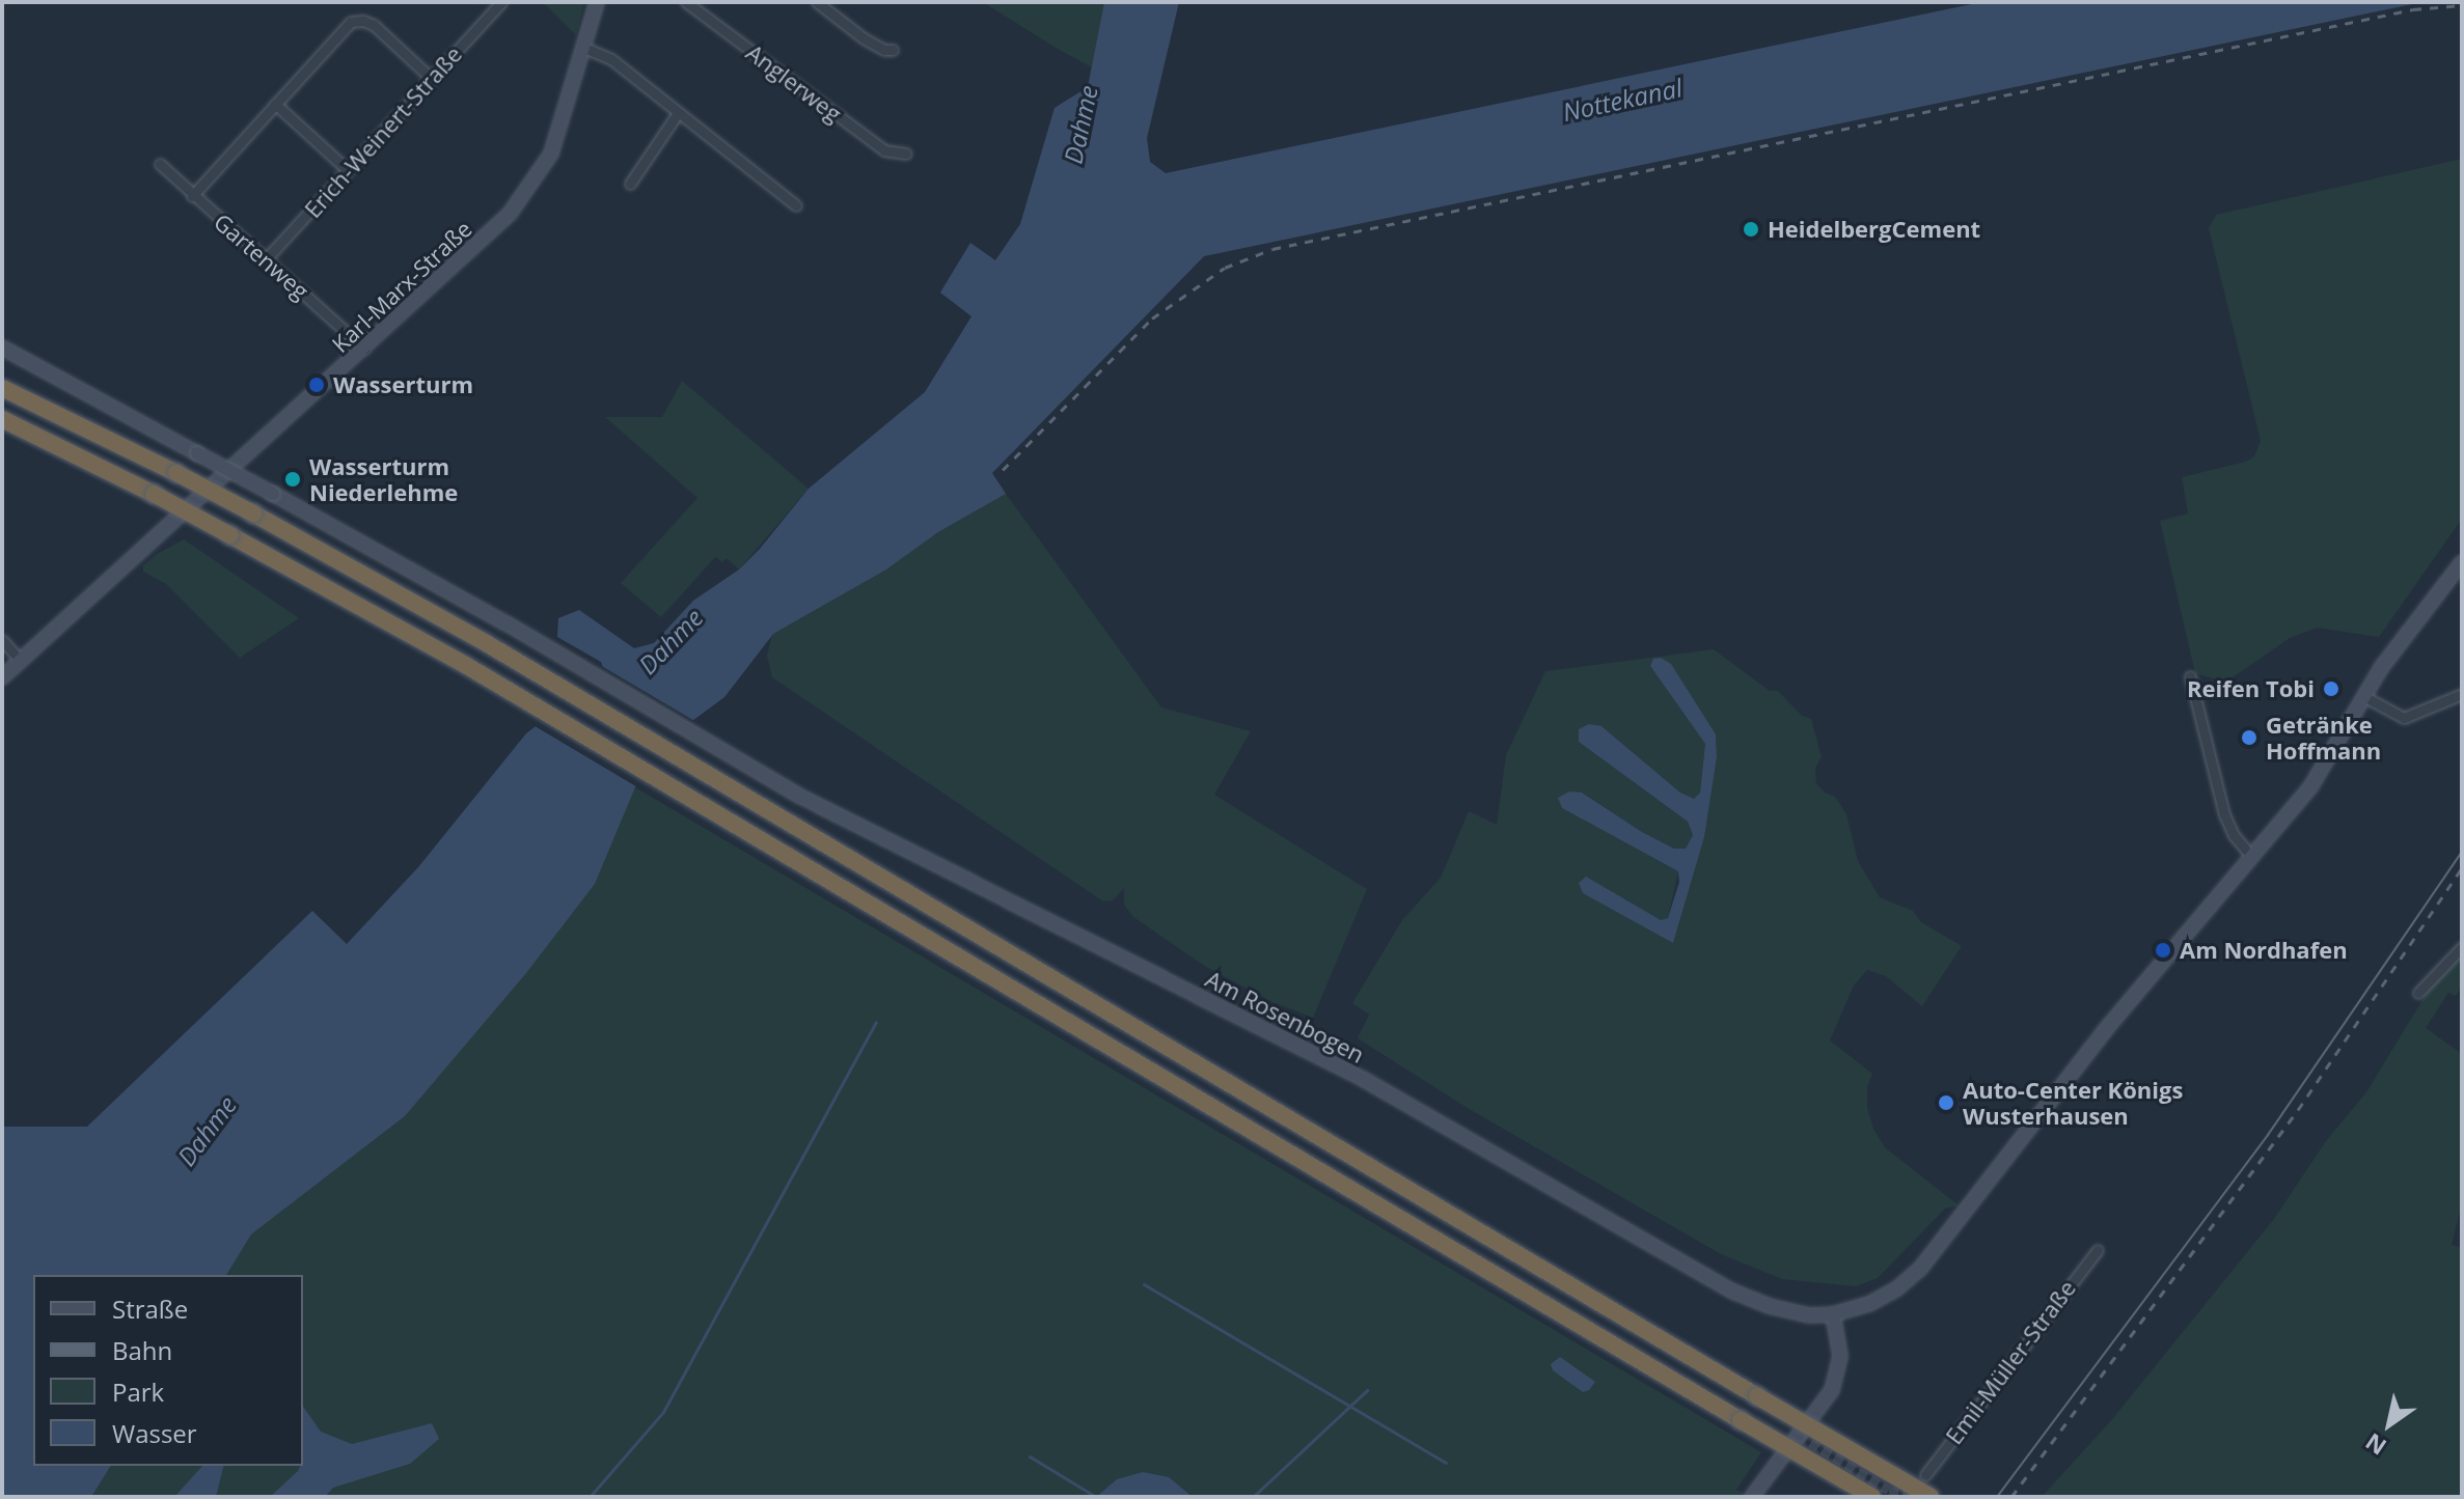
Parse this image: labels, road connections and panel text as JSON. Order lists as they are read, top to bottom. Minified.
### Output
{"streets":{"main road":["Karl-Marx-Straße","Am Rosenbogen"],"street":["Anglerweg","Erich-Weinert-Straße","Gartenweg","Emil-Müller-Straße"]},"crossings":[["Erich-Weinert-Straße","Gartenweg"],["Gartenweg","Karl-Marx-Straße"]],"water":["Nottekanal","Dahme"],"places":["HeidelbergCement","Wasserturm","Wasserturm Niederlehme","Reifen Tobi","Getränke Hoffmann","Am Nordhafen","Auto-Center Königs Wusterhausen"],"legend":["Straße","Bahn","Park","Wasser"],"north":"bottom left"}
